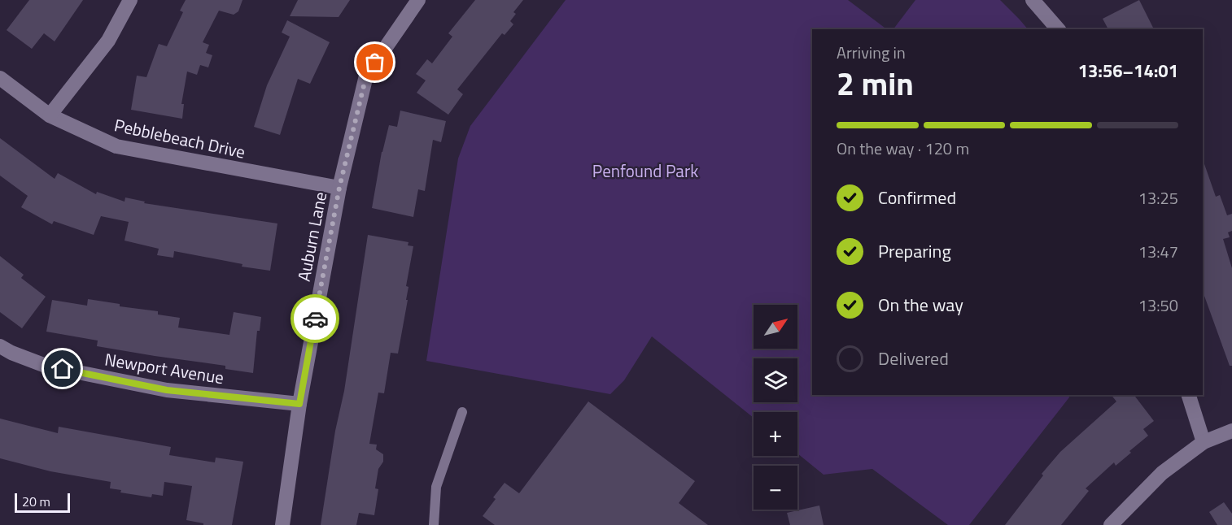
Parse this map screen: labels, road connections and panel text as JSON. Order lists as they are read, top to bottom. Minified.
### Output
{"streets":{"street":["Pebblebeach Drive","Auburn Lane","Newport Avenue"]},"crossings":[["Pebblebeach Drive","Auburn Lane"],["Auburn Lane","Newport Avenue"]],"parks":["Penfound Park"],"scale_bar":"20 m","north":"top right","page":{"heading":["2 min","Arriving in","13:56–14:01"],"bar":"On the way · 120 m","list":[["Confirmed","13:25"],["Preparing","13:47"],["On the way","13:50"],"Delivered"],"map_buttons":["+","−"],"scale":"20 m"}}
